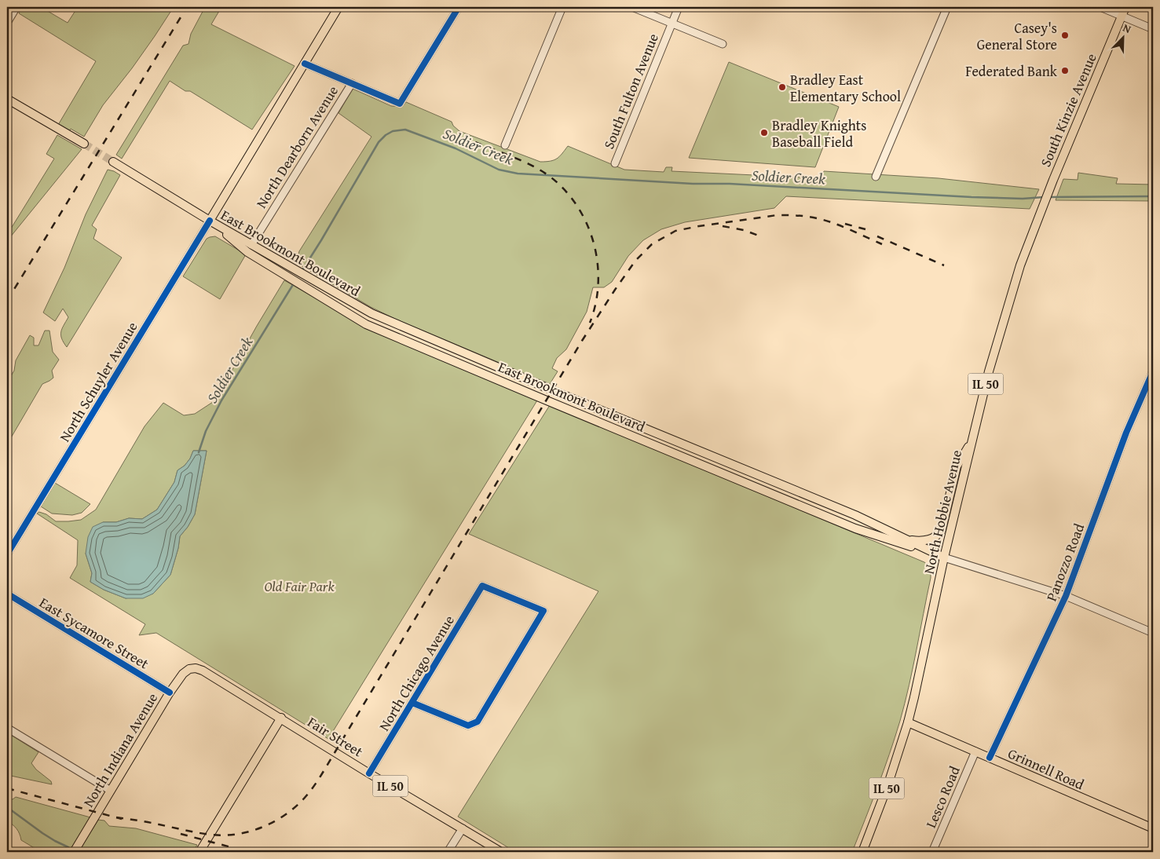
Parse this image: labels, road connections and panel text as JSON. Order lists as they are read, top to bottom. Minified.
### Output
{"streets":{"main road":["South Kinzie Avenue","East Brookmont Boulevard","North Schuyler Avenue","IL 50","North Hobbie Avenue","Fair Street","North Indiana Avenue","Grinnell Road"],"street":["South Fulton Avenue","North Dearborn Avenue","Panozzo Road","East Sycamore Street","North Chicago Avenue","Lesco Road"]},"crossings":[["South Kinzie Avenue","North Hobbie Avenue"],["North Dearborn Avenue","East Brookmont Boulevard"],["East Brookmont Boulevard","North Schuyler Avenue"],["East Brookmont Boulevard","North Hobbie Avenue"],["East Brookmont Boulevard","Panozzo Road"],["North Hobbie Avenue","Grinnell Road"],["Panozzo Road","Grinnell Road"],["East Sycamore Street","North Indiana Avenue"],["North Chicago Avenue","Fair Street"],["Fair Street","North Indiana Avenue"],["Grinnell Road","Lesco Road"]],"water":["Soldier Creek"],"parks":["Old Fair Park"],"places":["Casey's General Store","Federated Bank","Bradley East Elementary School","Bradley Knights Baseball Field"],"north":"top right"}
